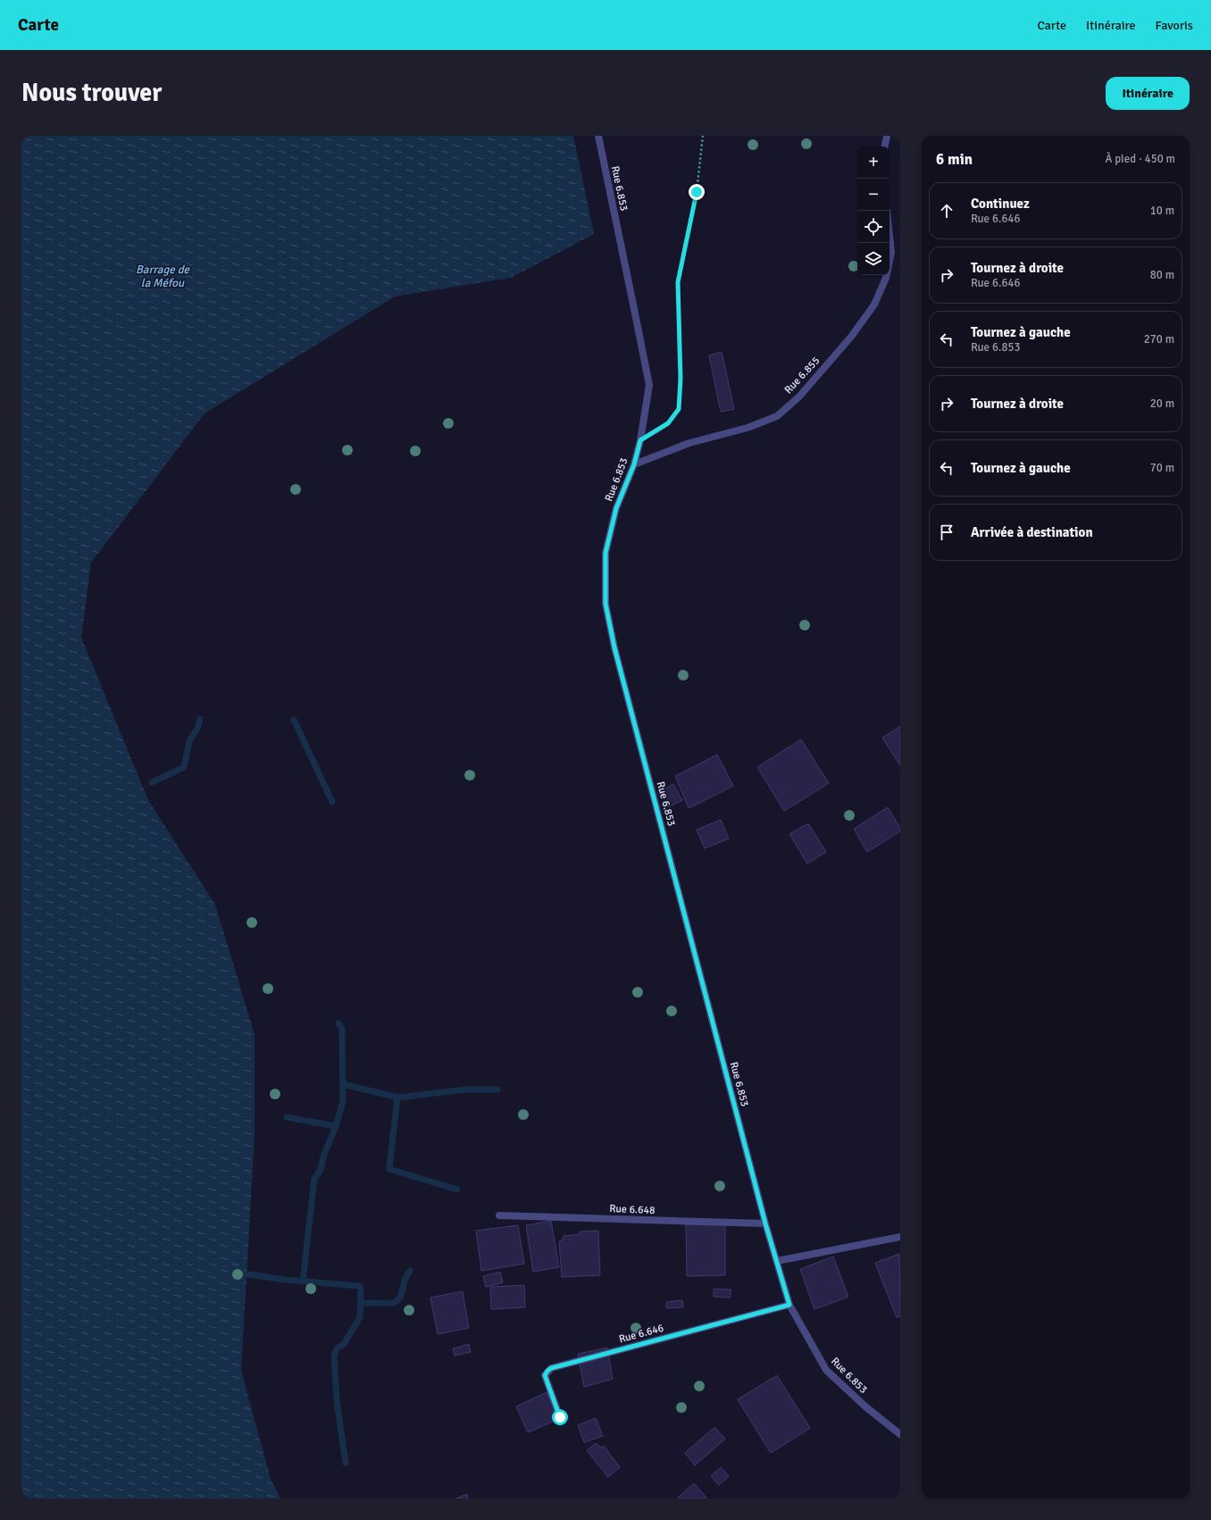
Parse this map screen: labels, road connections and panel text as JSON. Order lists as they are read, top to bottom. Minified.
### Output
{"streets":{"street":["Rue 6.853","Rue 6.855","Rue 6.648","Rue 6.646"]},"crossings":[["Rue 6.853","Rue 6.855"],["Rue 6.853","Rue 6.648"],["Rue 6.853","Rue 6.646"]],"water":["Barrage de la Méfou"],"page":{"header":"Carte","nav":["Carte","Itinéraire","Favoris"],"buttons":"Itinéraire","title":"Nous trouver","heading":["6 min","À pied · 450 m"],"map_buttons":["+","−"],"list":[["Continuez","Rue 6.646","10 m"],["Tournez à droite","Rue 6.646","80 m"],["Tournez à gauche","Rue 6.853","270 m"],["Tournez à droite","20 m"],["Tournez à gauche","70 m"],"Arrivée à destination"]}}
